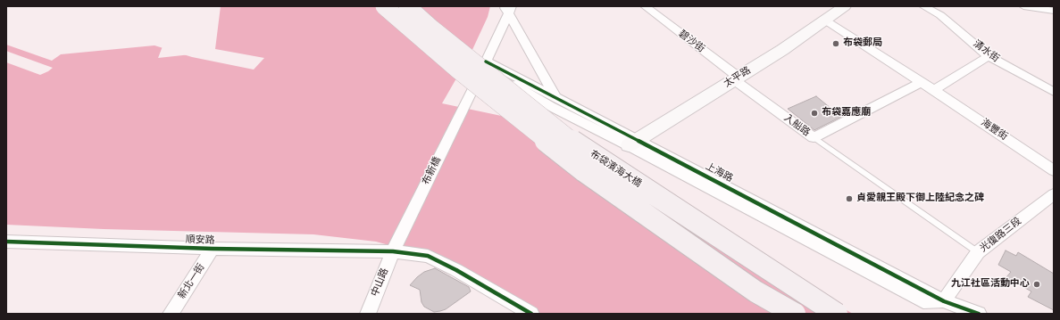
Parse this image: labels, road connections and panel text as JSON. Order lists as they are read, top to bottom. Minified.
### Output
{"streets":{"highway":["布袋濱海大橋"],"main road":["太平路"],"street":["碧沙街","清水街","入船路","海豐街","布新橋","上海路","光復路三段","順安路","新北一街","中山路"]},"crossings":[["碧沙街","太平路"],["碧沙街","入船路"],["太平路","入船路"],["太平路","上海路"],["布新橋","上海路"],["布新橋","順安路"],["布新橋","中山路"],["上海路","光復路三段"],["順安路","新北一街"],["順安路","中山路"]],"places":["布袋郵局","布袋嘉應廟","貞愛親王殿下御上陸紀念之碑","九江社區活動中心"]}
